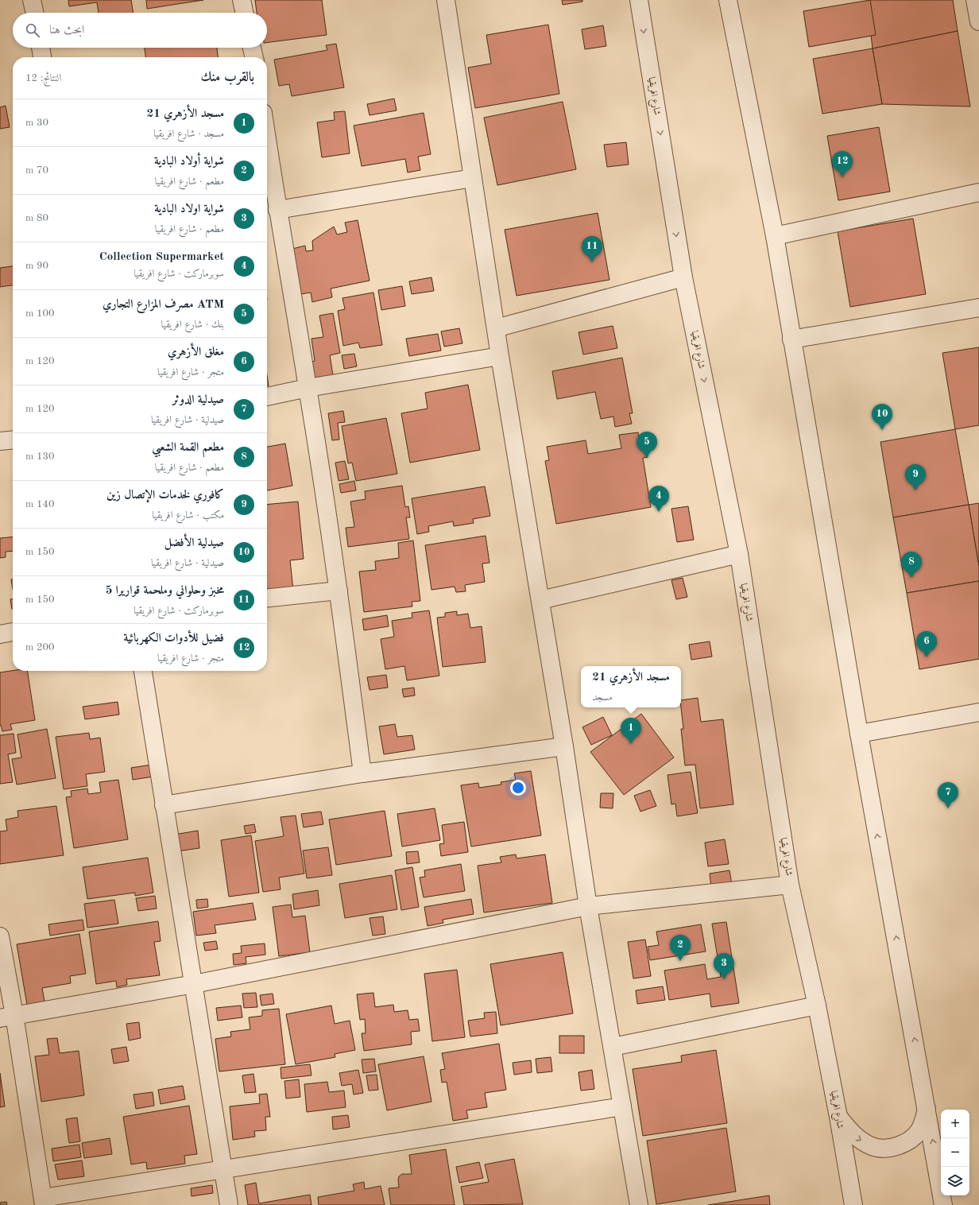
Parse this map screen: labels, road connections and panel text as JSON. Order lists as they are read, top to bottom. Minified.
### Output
{"streets":{"street":["شارع افريقيا"]},"page":{"search":"ابحث هنا","heading":["بالقرب منك","النتائج: 12"],"list":[{"mark":"1","name":"مسجد الأزهري 21","note":"مسجد · شارع افريقيا","value":"30 m"},{"mark":"2","name":"شواية أولاد البادية","note":"مطعم · شارع افريقيا","value":"70 m"},{"mark":"3","name":"شواية اولاد البادية","note":"مطعم · شارع افريقيا","value":"80 m"},{"mark":"4","name":"Collection Supermarket","note":"سوبرماركت · شارع افريقيا","value":"90 m"},{"mark":"5","name":"ATM مصرف المزارع التجاري","note":"بنك · شارع افريقيا","value":"100 m"},{"mark":"6","name":"مغلق الأزهري","note":"متجر · شارع افريقيا","value":"120 m"},{"mark":"7","name":"صيدلية الدوثر","note":"صيدلية · شارع افريقيا","value":"120 m"},{"mark":"8","name":"مطعم القمة الشعبي","note":"مطعم · شارع افريقيا","value":"130 m"},{"mark":"9","name":"كافوري لخدمات الإتصال زين","note":"مكتب · شارع افريقيا","value":"140 m"},{"mark":"10","name":"صيدلية الأفضل","note":"صيدلية · شارع افريقيا","value":"150 m"},{"mark":"11","name":"مخبز وحلواني وملحمة قواريرا 5","note":"سوبرماركت · شارع افريقيا","value":"150 m"},{"mark":"12","name":"فضيل للأدوات الكهربائية","note":"متجر · شارع افريقيا","value":"200 m"}],"pins":["12","11","10","5","9","4","8","6","1","7","2","3"],"popup":["مسجد الأزهري 21","مسجد"],"map_buttons":["+","−"]}}
